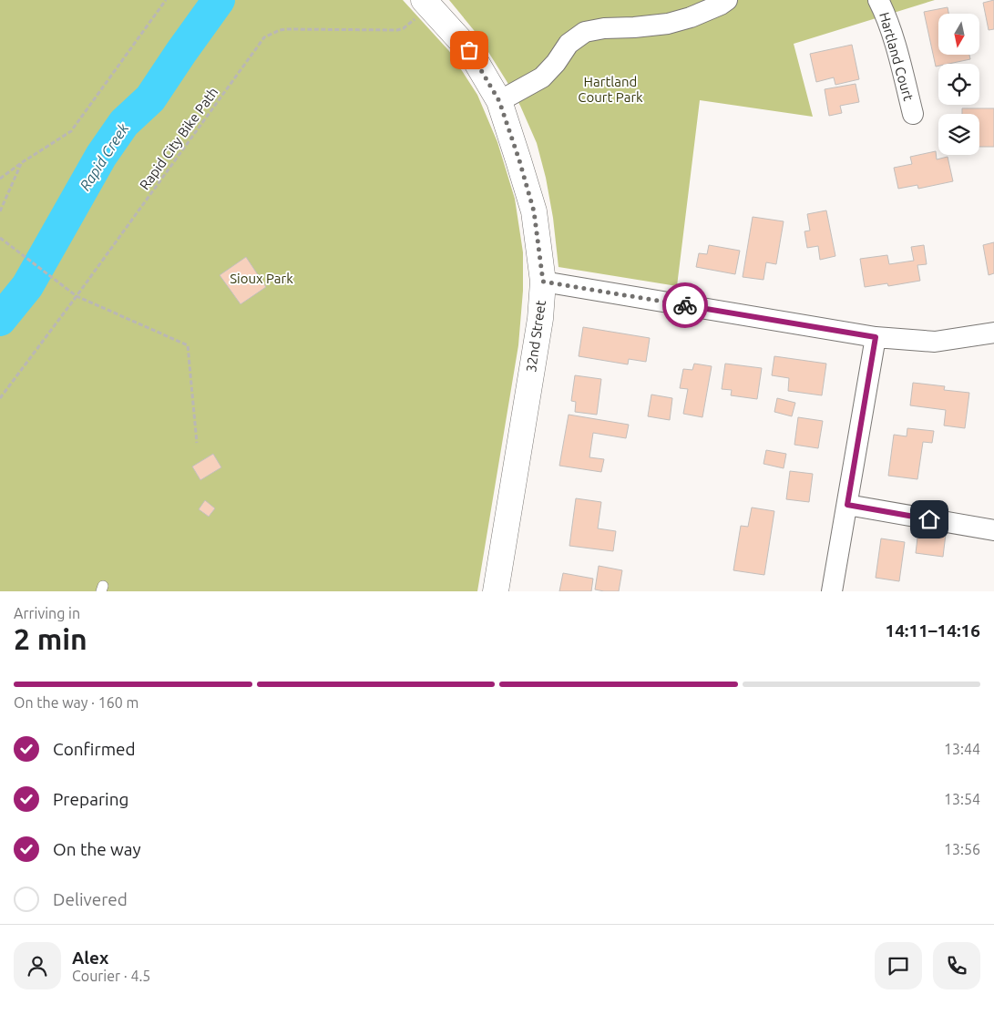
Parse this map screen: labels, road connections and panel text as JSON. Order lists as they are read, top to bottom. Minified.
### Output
{"streets":{"street":["Hartland Court","32nd Street"],"path":["Rapid City Bike Path"]},"crossings":[["Rapid City Bike Path","32nd Street"]],"water":["Rapid Creek"],"parks":["Hartland Court Park","Sioux Park"],"north":"bottom","page":{"heading":["2 min","Arriving in","14:11–14:16"],"panel":["Alex","Courier · 4.5"],"bar":"On the way · 160 m","list":[["Confirmed","13:44"],["Preparing","13:54"],["On the way","13:56"],"Delivered"]}}
